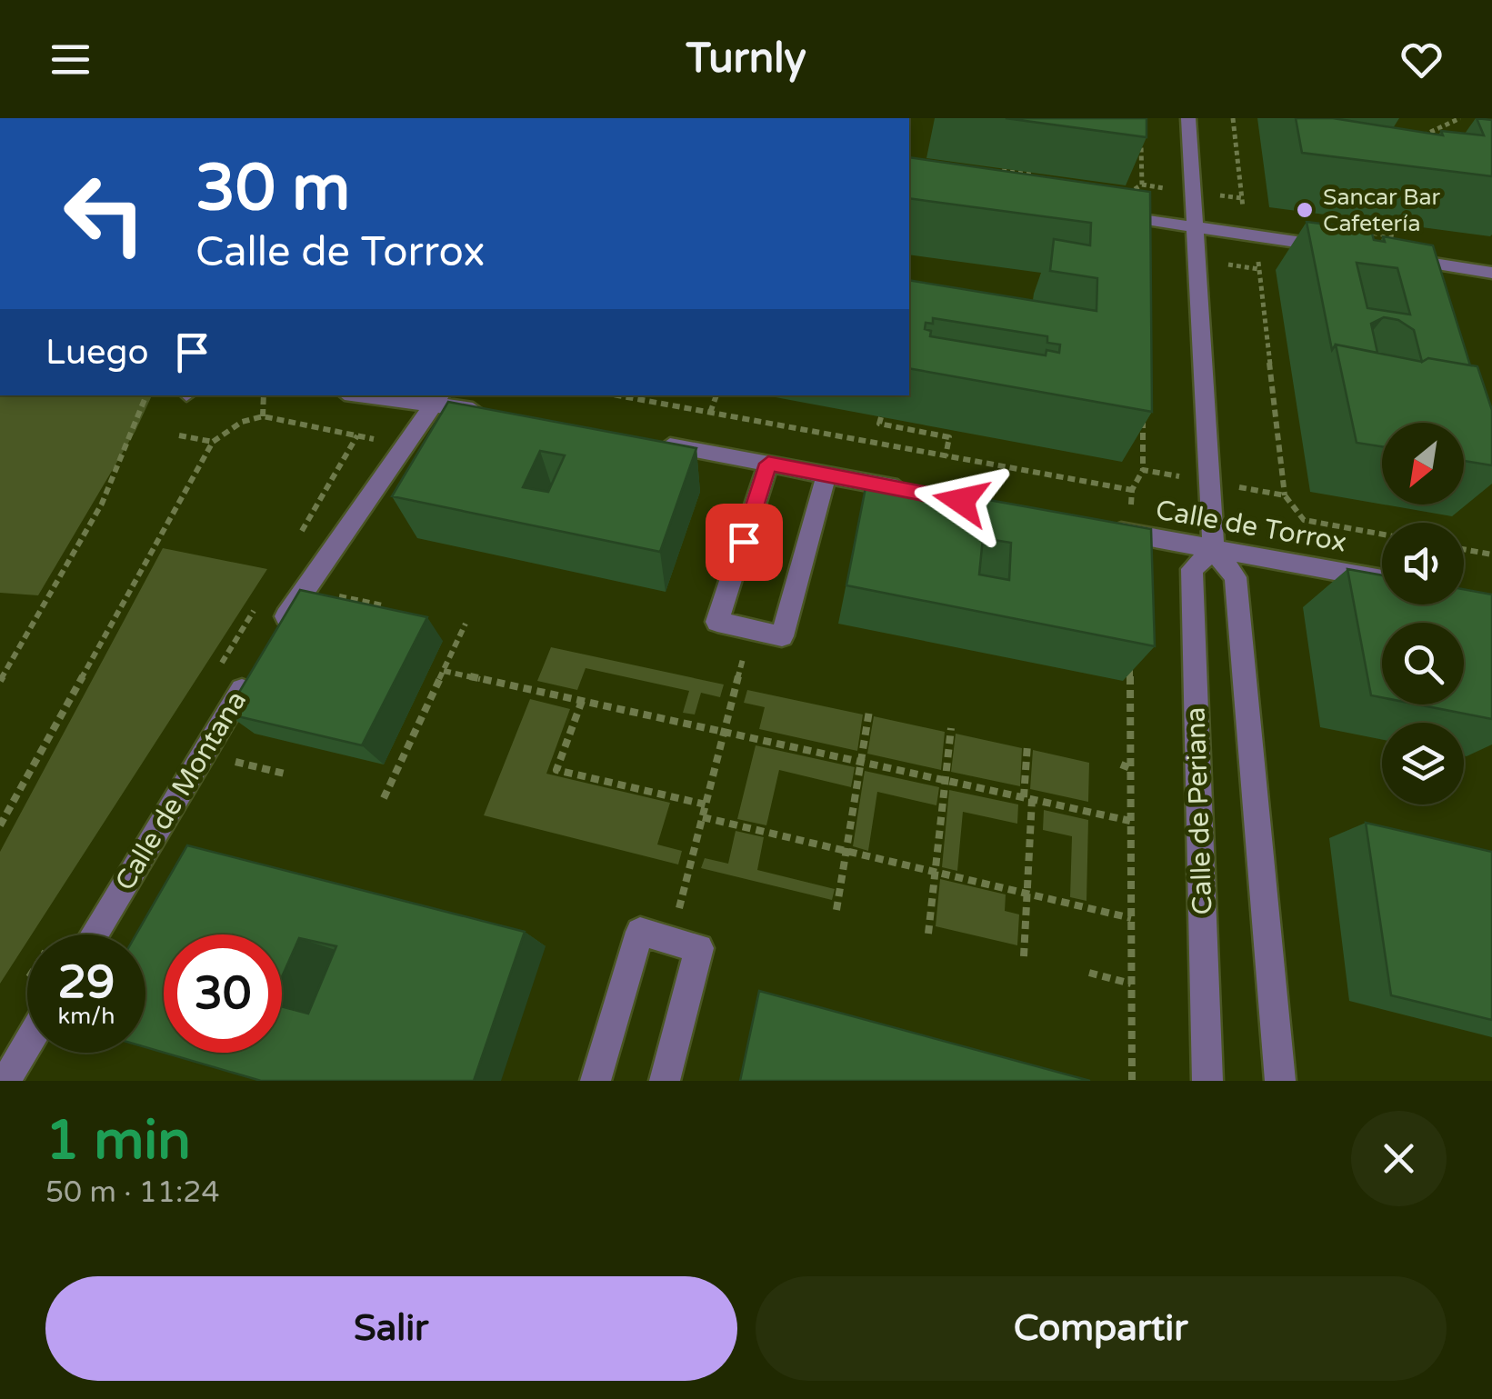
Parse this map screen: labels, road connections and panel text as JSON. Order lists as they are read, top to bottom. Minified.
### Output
{"streets":{"street":["Calle de Torrox","Calle de Montana","Calle de Periana"]},"crossings":[["Calle de Torrox","Calle de Periana"]],"places":["Sancar Bar Cafetería"],"north":"bottom left","page":{"header":"Turnly","turn":["30 m","Calle de Torrox"],"then":"Luego","speed":"29 km/h","limit":"30","heading":["1 min","50 m · 11:24"],"buttons":["Salir","Compartir"]}}
